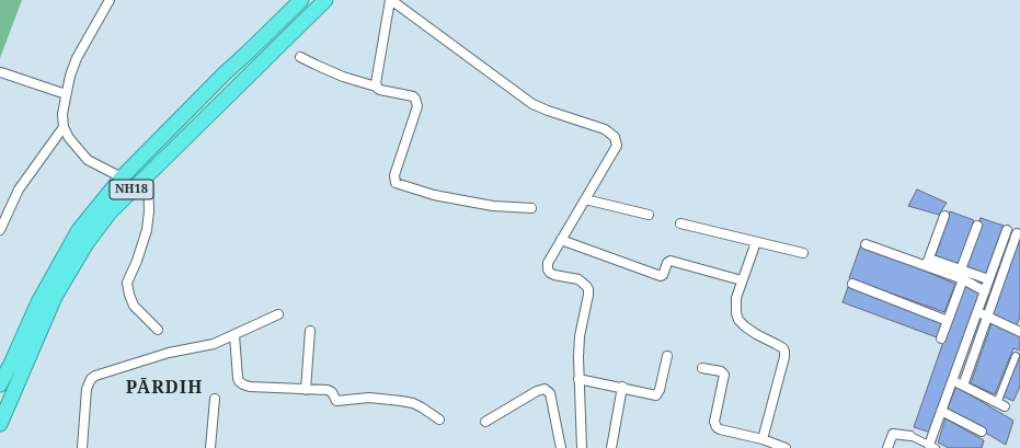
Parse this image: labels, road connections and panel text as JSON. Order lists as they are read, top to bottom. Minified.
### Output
{"streets":{"highway":["NH18"]},"districts":["PĀRDIH"]}
